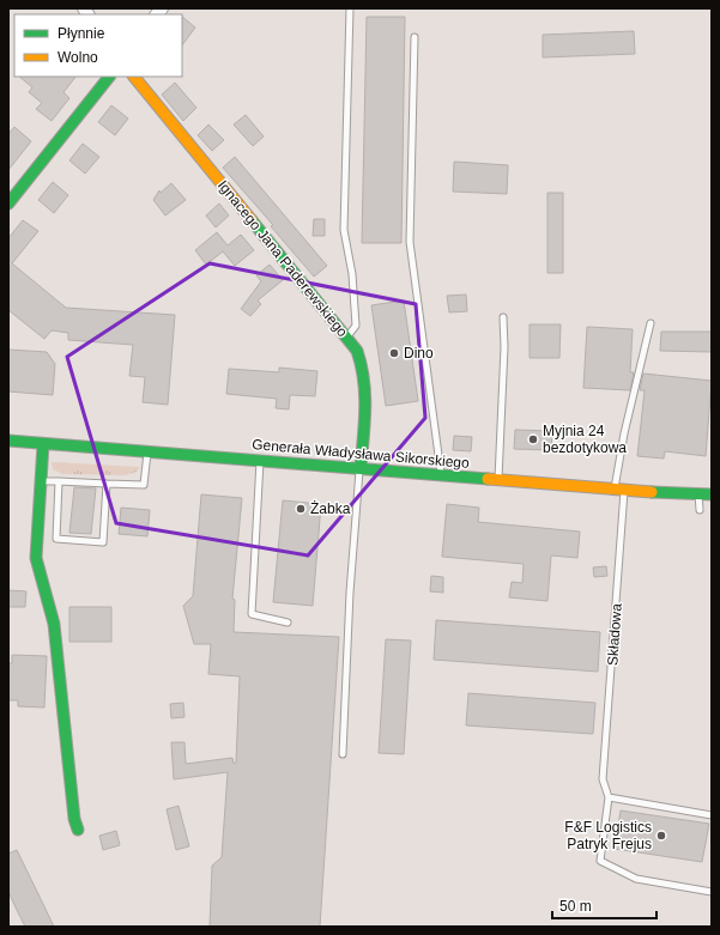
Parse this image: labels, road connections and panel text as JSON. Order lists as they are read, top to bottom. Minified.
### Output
{"streets":{"street":["Ignacego Jana Paderewskiego","Generała Władysława Sikorskiego"],"lane":["Składowa"]},"crossings":[["Ignacego Jana Paderewskiego","Generała Władysława Sikorskiego"],["Generała Władysława Sikorskiego","Składowa"]],"places":["Dino","Myjnia 24 bezdotykowa","Żabka","F&F Logistics Patryk Frejus"],"legend":["Płynnie","Wolno"],"scale_bar":"50 m"}
